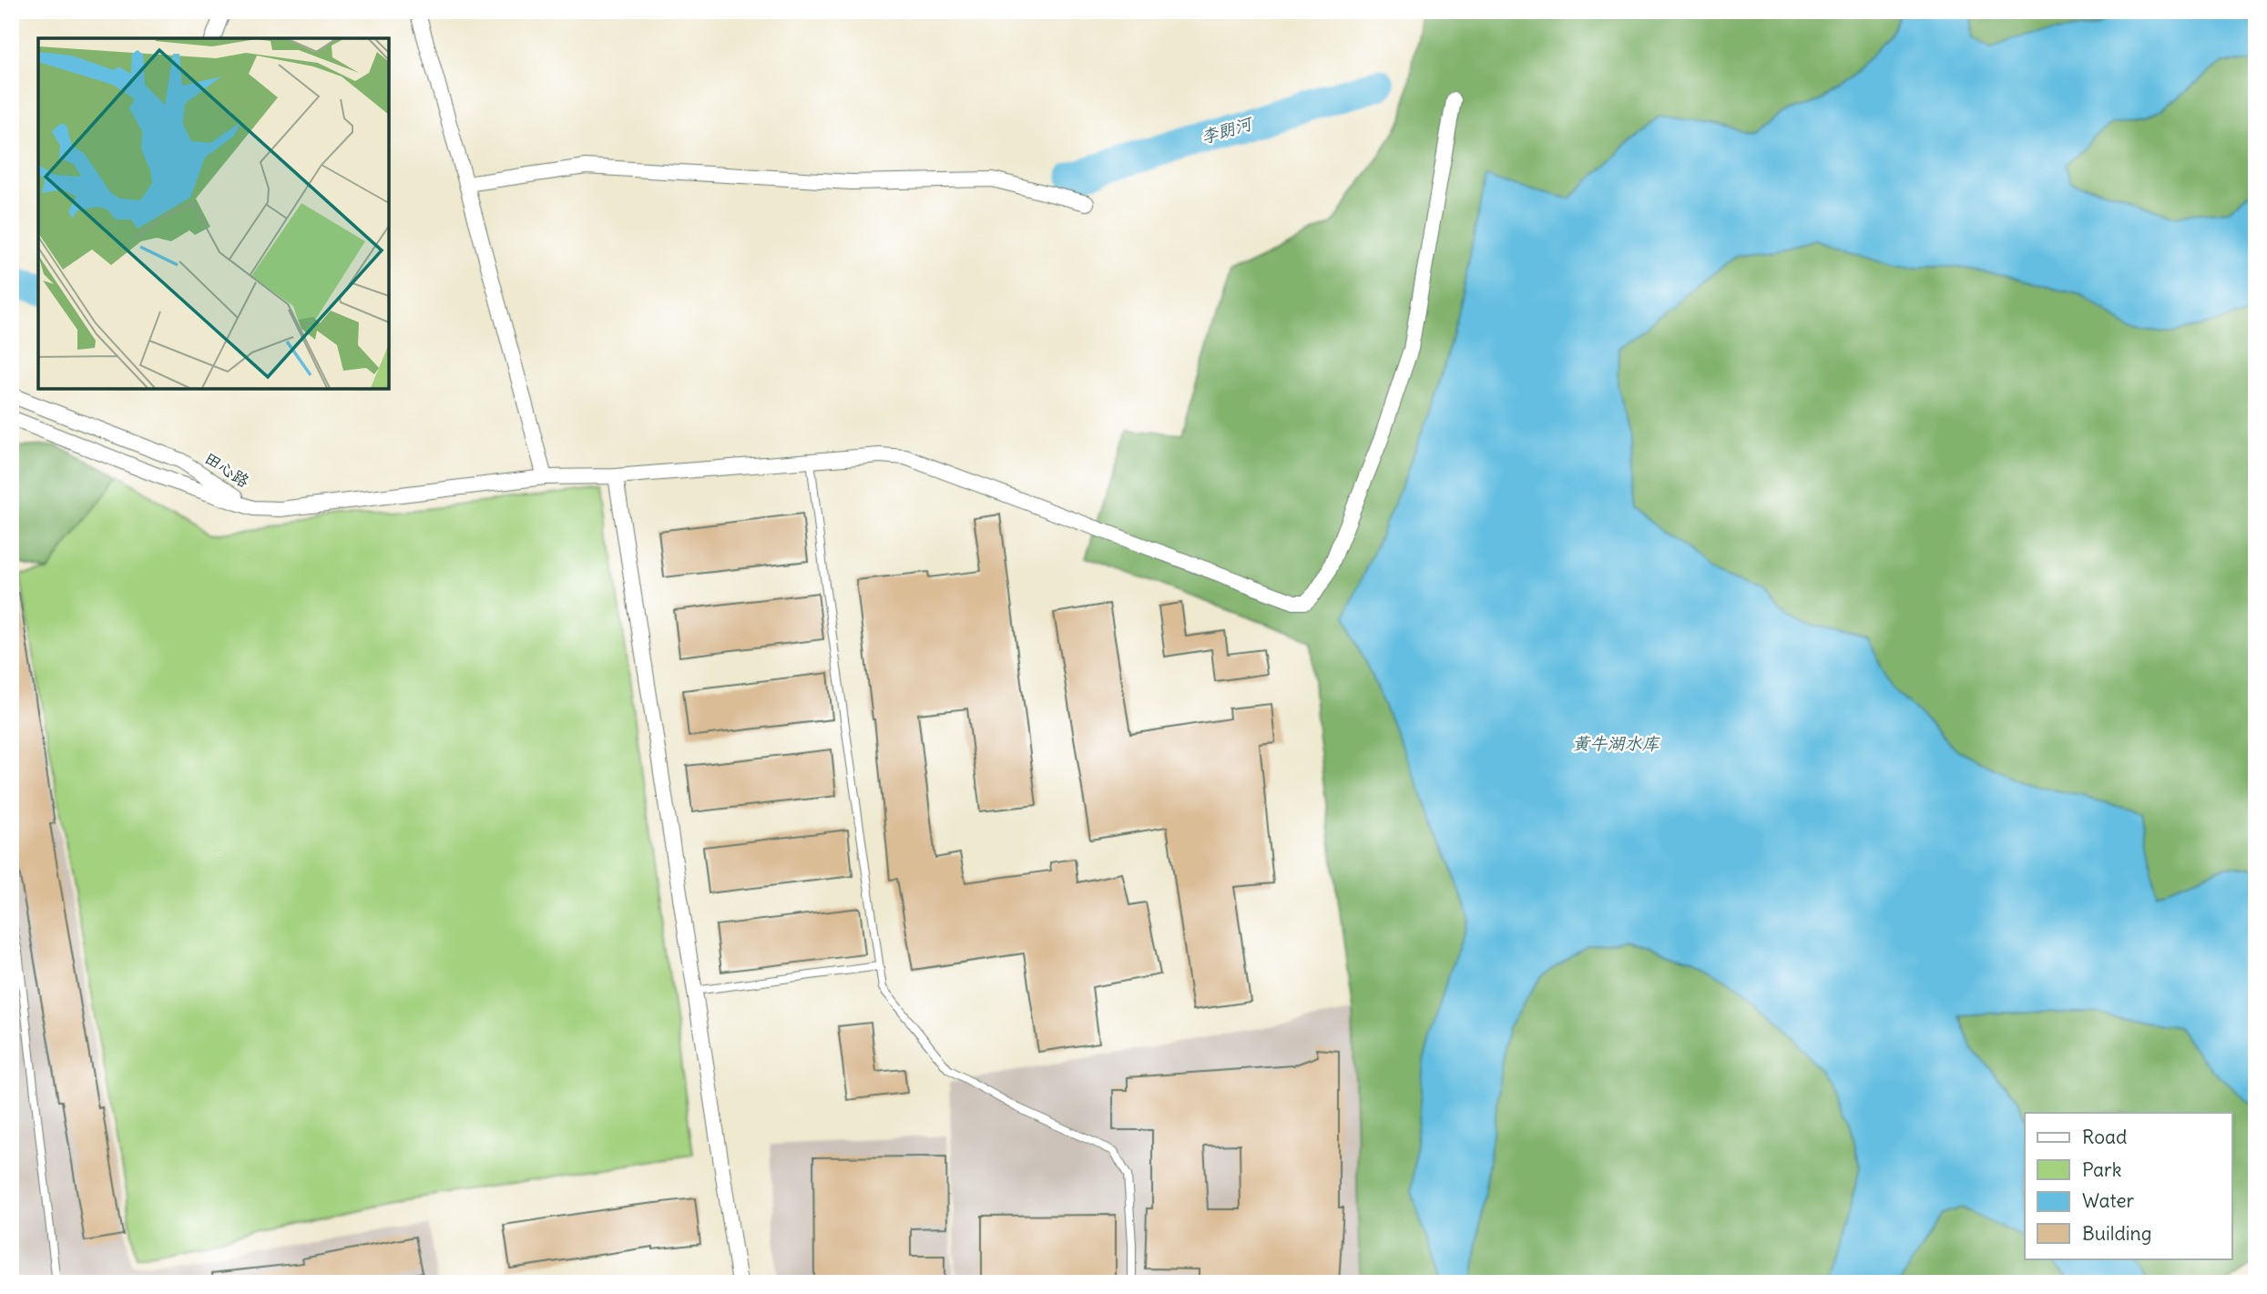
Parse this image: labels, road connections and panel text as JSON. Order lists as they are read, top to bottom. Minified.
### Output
{"streets":{"street":["田心路"]},"water":["李朗河","黄牛湖水库"],"legend":["Road","Park","Water","Building"]}
